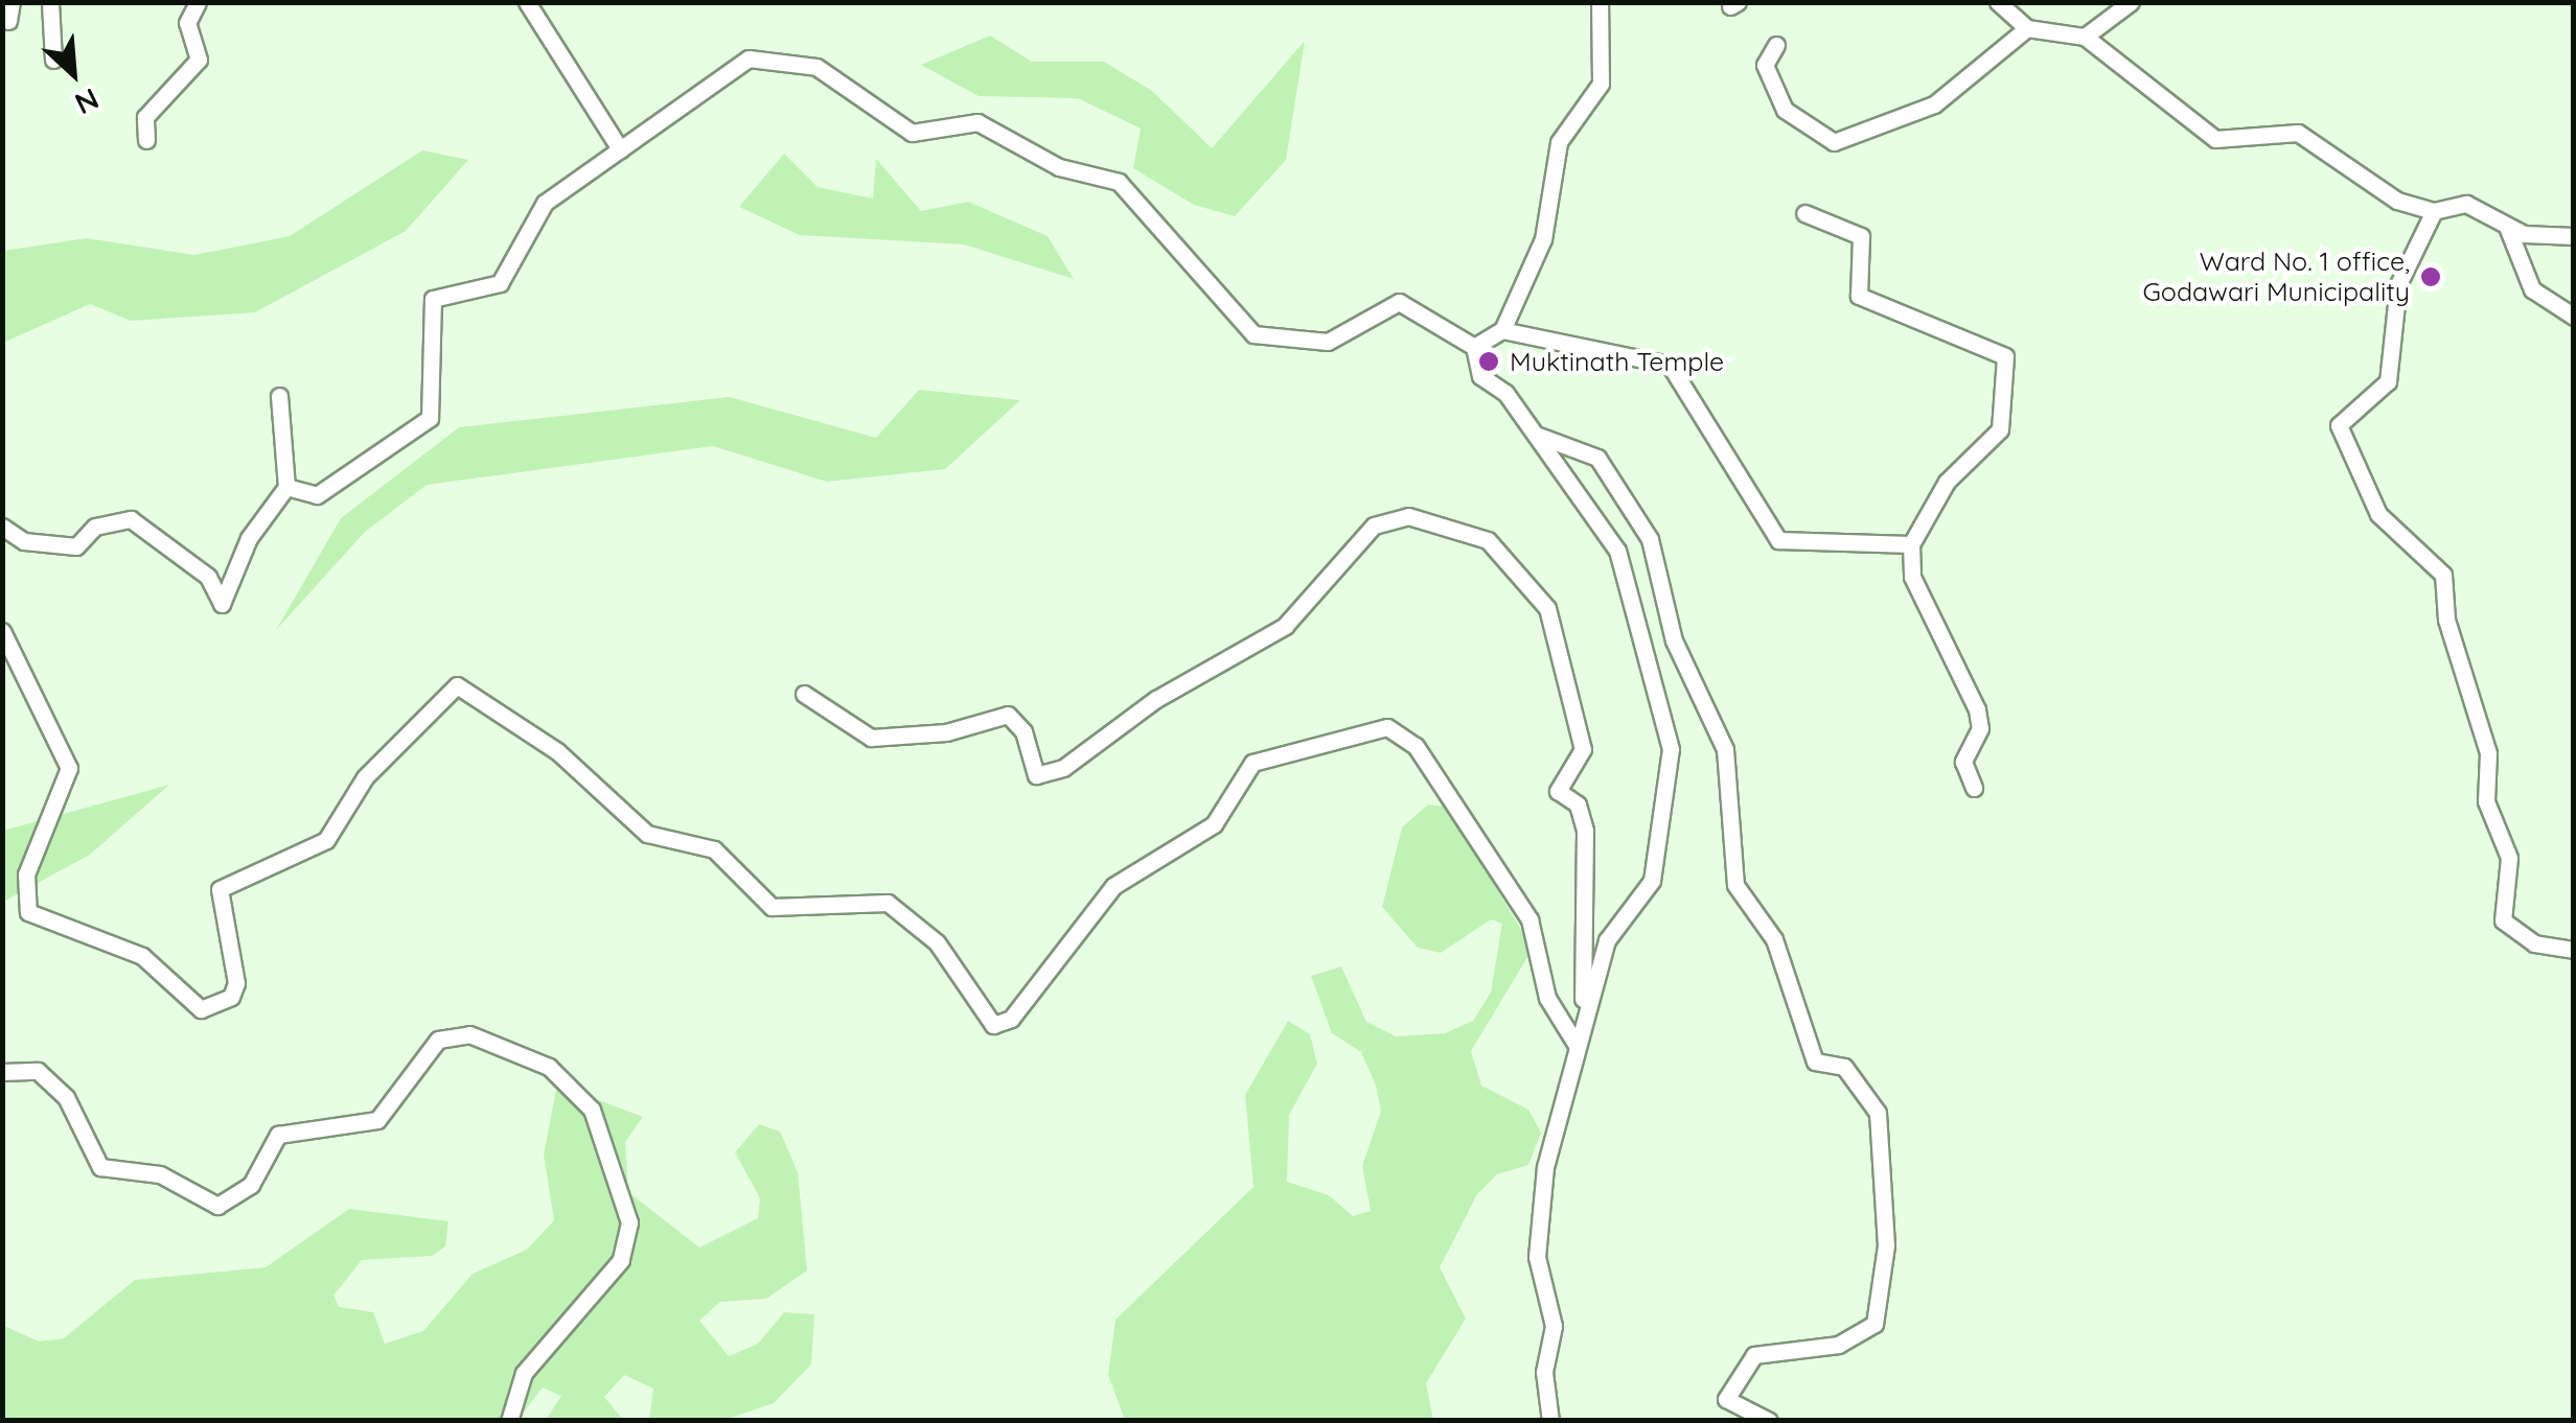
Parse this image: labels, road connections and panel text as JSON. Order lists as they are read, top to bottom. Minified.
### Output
{"places":["Ward No. 1 office, Godawari Municipality","Muktinath Temple"],"north":"bottom right"}
